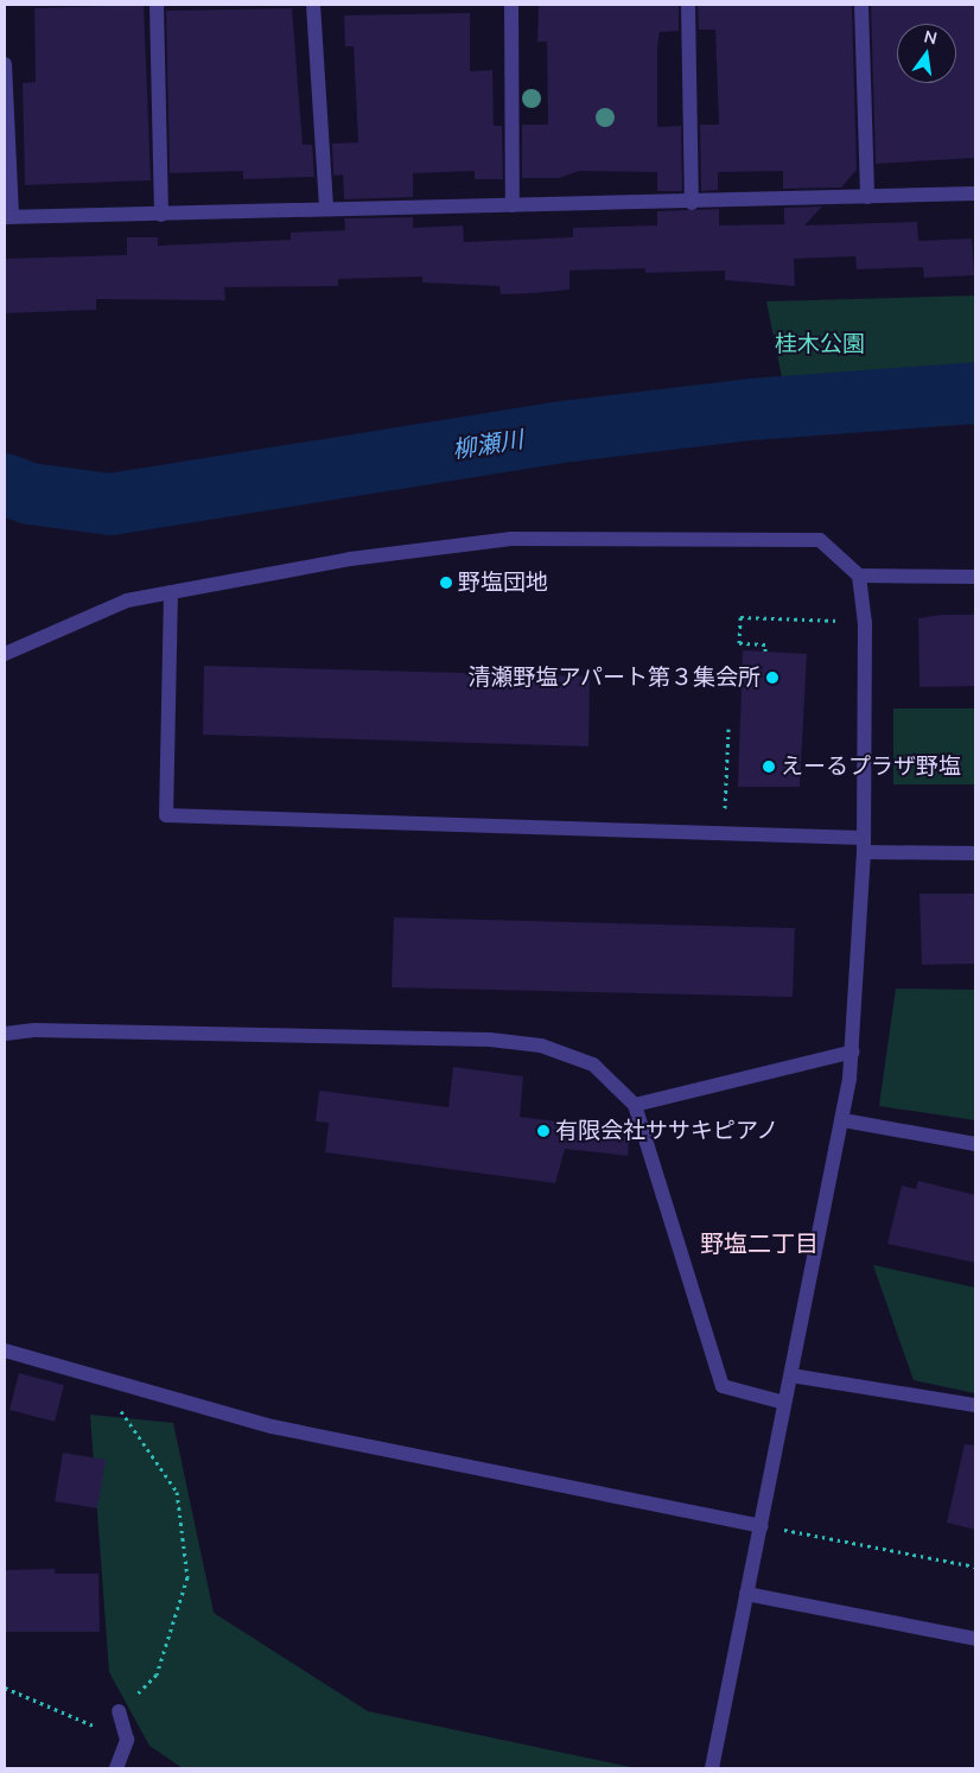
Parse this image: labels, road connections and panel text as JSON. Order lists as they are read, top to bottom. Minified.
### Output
{"districts":["野塩二丁目"],"water":["柳瀬川"],"parks":["桂木公園"],"places":["野塩団地","清瀬野塩アパート第３集会所","えーるプラザ野塩","有限会社ササキピアノ"],"north":"top"}
